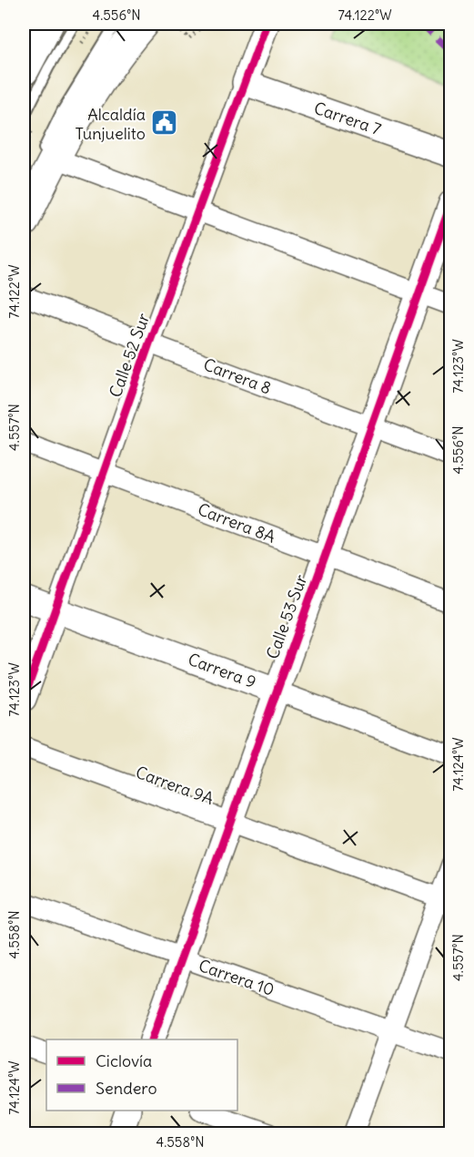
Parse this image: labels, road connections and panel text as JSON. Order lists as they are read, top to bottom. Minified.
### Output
{"streets":{"street":["Carrera 7","Calle 52 Sur","Carrera 8","Carrera 8A","Calle 53 Sur","Carrera 9","Carrera 9A","Carrera 10"]},"crossings":[["Carrera 7","Calle 52 Sur"],["Calle 52 Sur","Carrera 8"],["Calle 52 Sur","Carrera 8A"],["Calle 52 Sur","Carrera 9"],["Carrera 8","Calle 53 Sur"],["Carrera 8A","Calle 53 Sur"],["Calle 53 Sur","Carrera 9"],["Calle 53 Sur","Carrera 9A"],["Calle 53 Sur","Carrera 10"]],"places":{"public building":["Alcaldía Tunjuelito"]},"legend":["Ciclovía","Sendero"],"coordinates":["4.556°N","74.122°W","74.123°W","4.557°N","74.124°W","4.558°N"]}
